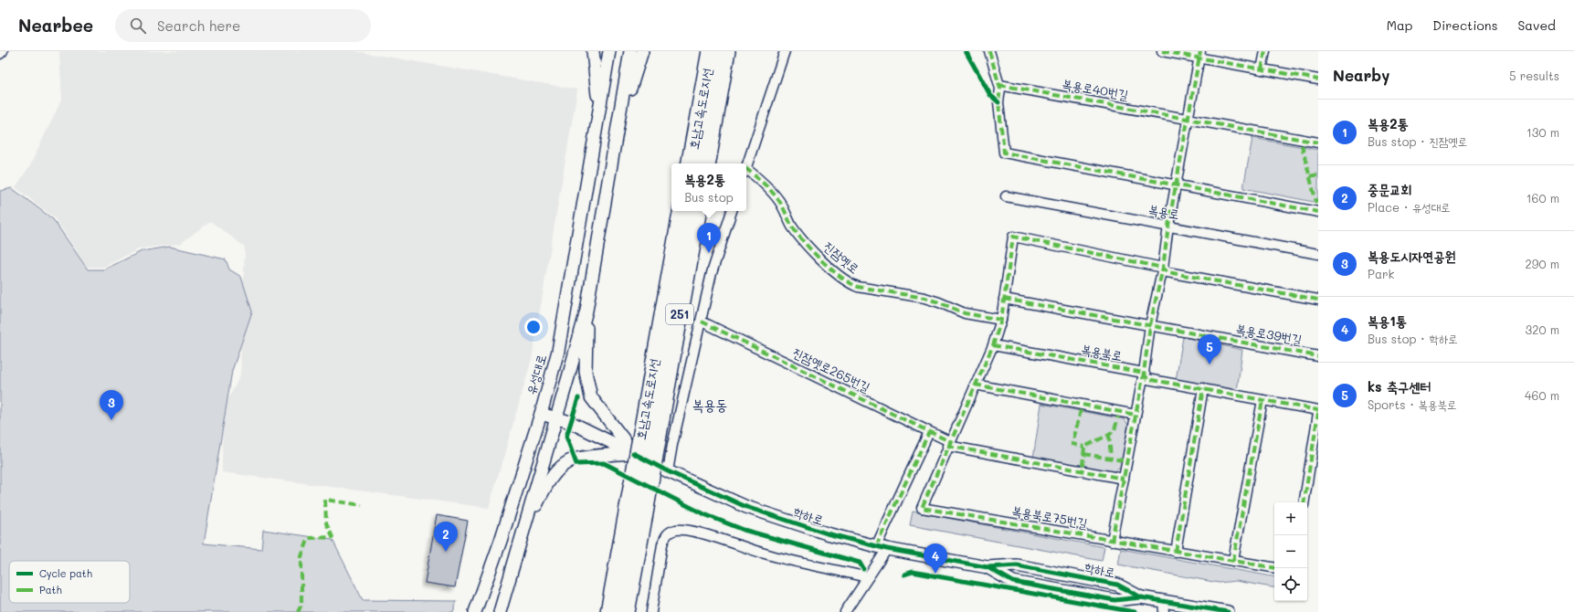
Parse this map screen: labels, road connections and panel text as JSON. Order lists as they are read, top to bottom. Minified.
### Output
{"streets":{"highway":["호남고속도로지선","251"],"street":["복용로40번길","복용로","진잠옛로","복용로39번길","복용북로","진잠옛로265번길","유성대로","학하로","복용북로75번길"]},"crossings":[["진잠옛로265번길","복용북로75번길"],["유성대로","학하로"]],"districts":["복용동"],"legend":["Cycle path","Path"],"page":{"header":"Nearbee","search":"Search here","nav":["Map","Directions","Saved"],"heading":["Nearby","5 results"],"list":[{"mark":"1","name":"복용2통","note":"Bus stop · 진잠옛로","value":"130 m"},{"mark":"2","name":"중문교회","note":"Place · 유성대로","value":"160 m"},{"mark":"3","name":"복용도시자연공원","note":"Park","value":"290 m"},{"mark":"4","name":"복용1통","note":"Bus stop · 학하로","value":"320 m"},{"mark":"5","name":"ks 축구센터","note":"Sports · 복용북로","value":"460 m"}],"popup":["복용2통","Bus stop"],"pins":["1","5","3","2","4"],"map_buttons":["+","−"]}}
